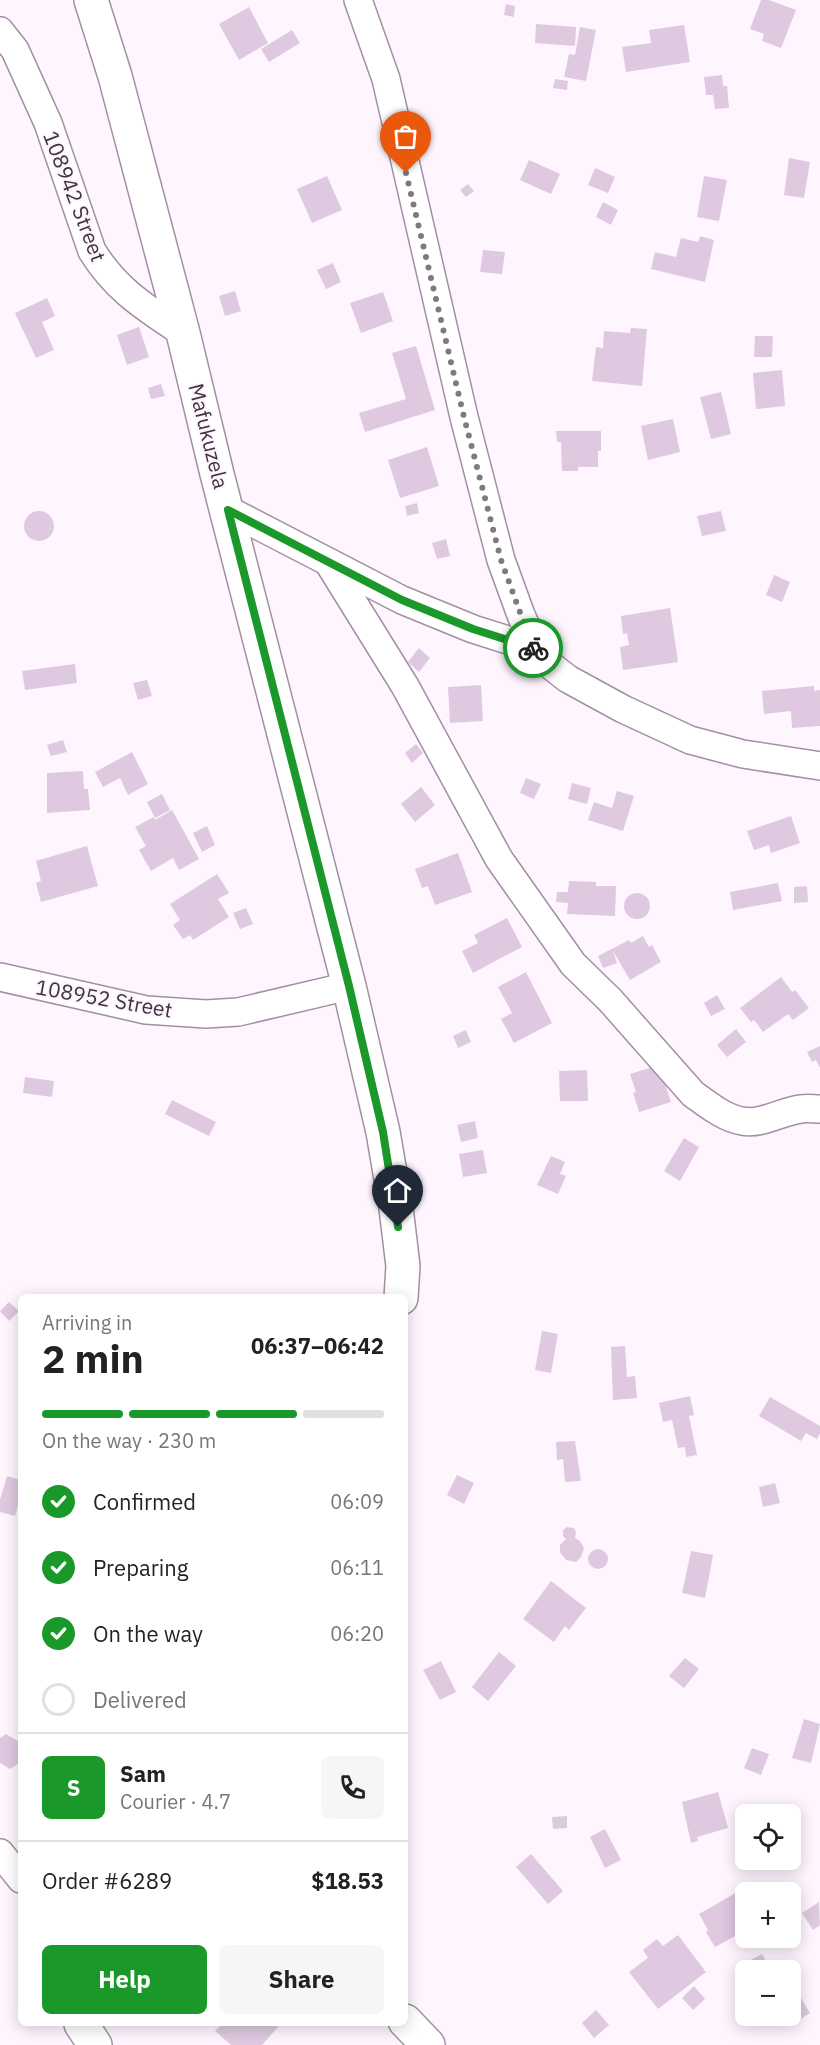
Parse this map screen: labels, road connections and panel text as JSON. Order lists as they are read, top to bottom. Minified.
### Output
{"streets":{"main road":["Mafukuzela"],"street":["108942 Street","108952 Street"]},"crossings":[["108942 Street","Mafukuzela"],["Mafukuzela","108952 Street"]],"page":{"heading":["2 min","Arriving in","06:37–06:42"],"panel":["Sam","Courier · 4.7","Order #6289","$18.53"],"bar":"On the way · 230 m","list":[["Confirmed","06:09"],["Preparing","06:11"],["On the way","06:20"],"Delivered"],"round":"S","map_buttons":["+","−"],"buttons":["Help","Share"]}}
